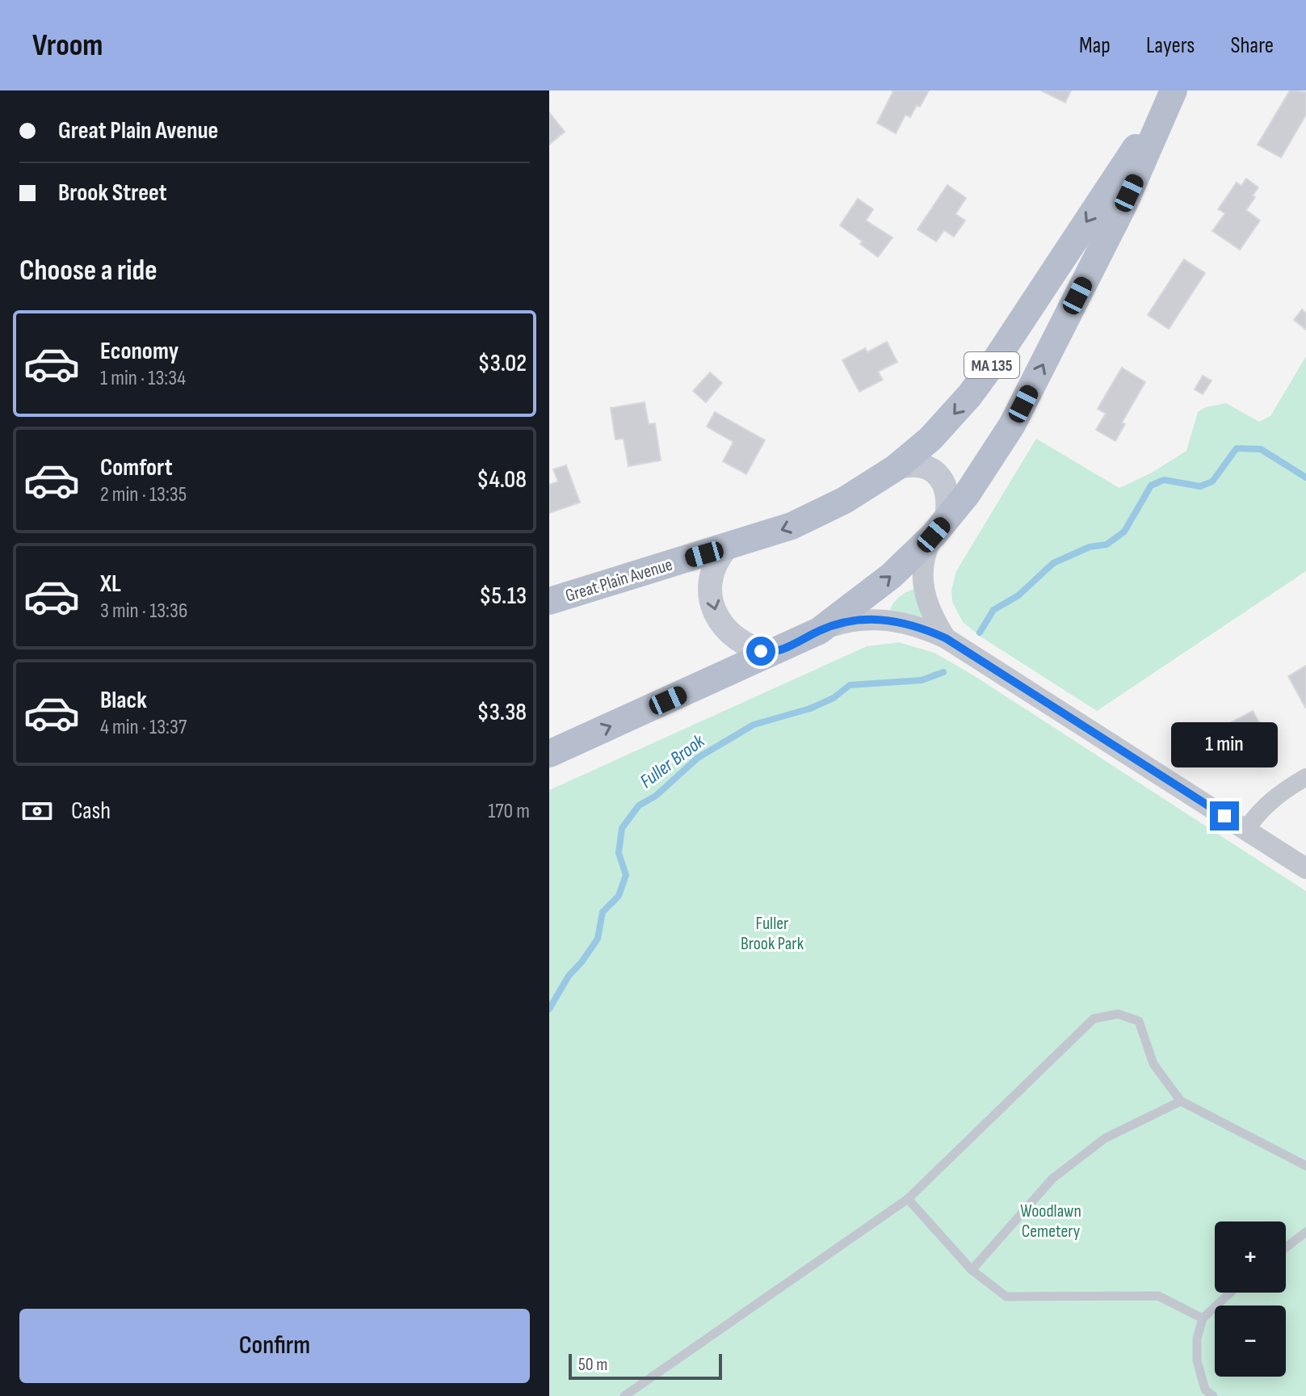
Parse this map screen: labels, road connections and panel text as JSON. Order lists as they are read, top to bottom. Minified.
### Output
{"streets":{"main road":["MA 135","Great Plain Avenue"]},"water":["Fuller Brook"],"parks":["Fuller Brook Park","Woodlawn Cemetery"],"scale_bar":"50 m","page":{"header":"Vroom","nav":["Map","Layers","Share"],"banner":["Great Plain Avenue","Brook Street"],"heading":"Choose a ride","list":[{"name":"Economy","note":"1 min · 13:34","value":"$3.02"},{"name":"Comfort","note":"2 min · 13:35","value":"$4.08"},{"name":"XL","note":"3 min · 13:36","value":"$5.13"},{"name":"Black","note":"4 min · 13:37","value":"$3.38"}],"bubble":"1 min","pay":["Cash","170 m"],"map_buttons":["+","−"],"buttons":"Confirm","scale":"50 m"}}
